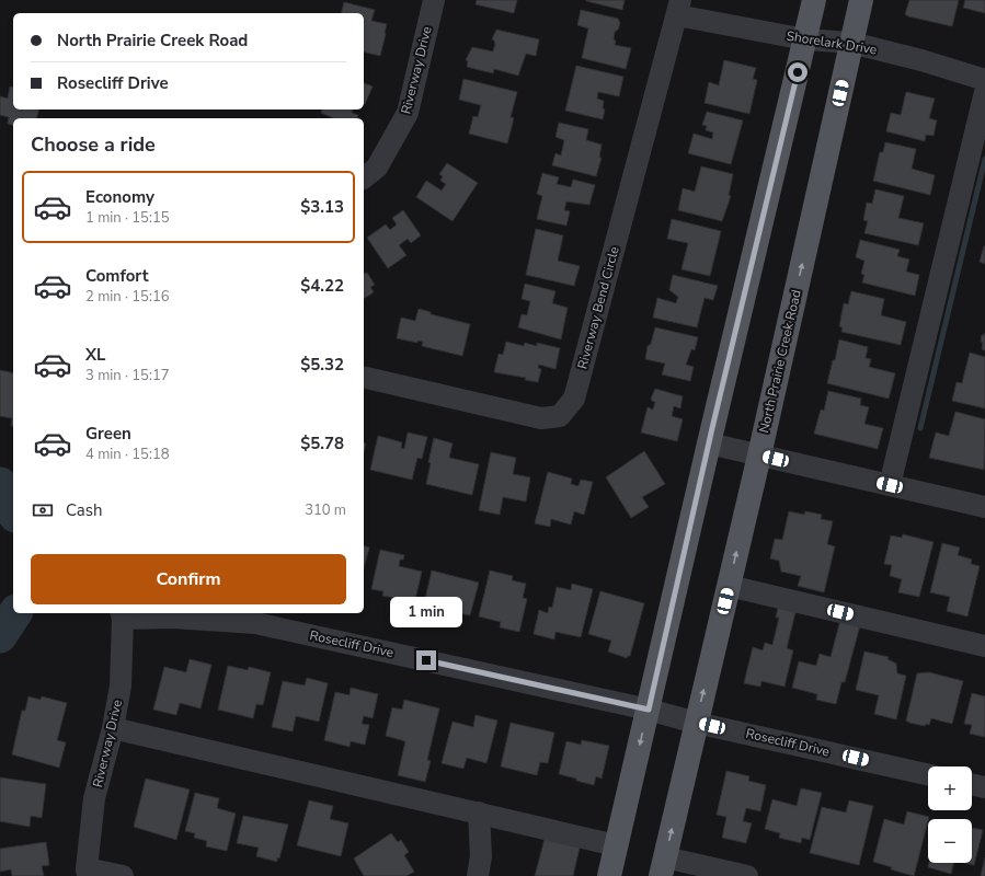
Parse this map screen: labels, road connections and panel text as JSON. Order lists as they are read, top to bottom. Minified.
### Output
{"streets":{"main road":["North Prairie Creek Road"],"street":["Shorelark Drive","Riverway Drive","Riverway Bend Circle","Rosecliff Drive"]},"crossings":[["Shorelark Drive","Riverway Bend Circle"],["Shorelark Drive","North Prairie Creek Road"],["Riverway Drive","Rosecliff Drive"],["North Prairie Creek Road","Rosecliff Drive"]],"page":{"banner":["North Prairie Creek Road","Rosecliff Drive"],"heading":"Choose a ride","list":[{"name":"Economy","note":"1 min · 15:15","value":"$3.13"},{"name":"Comfort","note":"2 min · 15:16","value":"$4.22"},{"name":"XL","note":"3 min · 15:17","value":"$5.32"},{"name":"Green","note":"4 min · 15:18","value":"$5.78"}],"pay":["Cash","310 m"],"buttons":"Confirm","bubble":"1 min","map_buttons":["+","−"]}}
